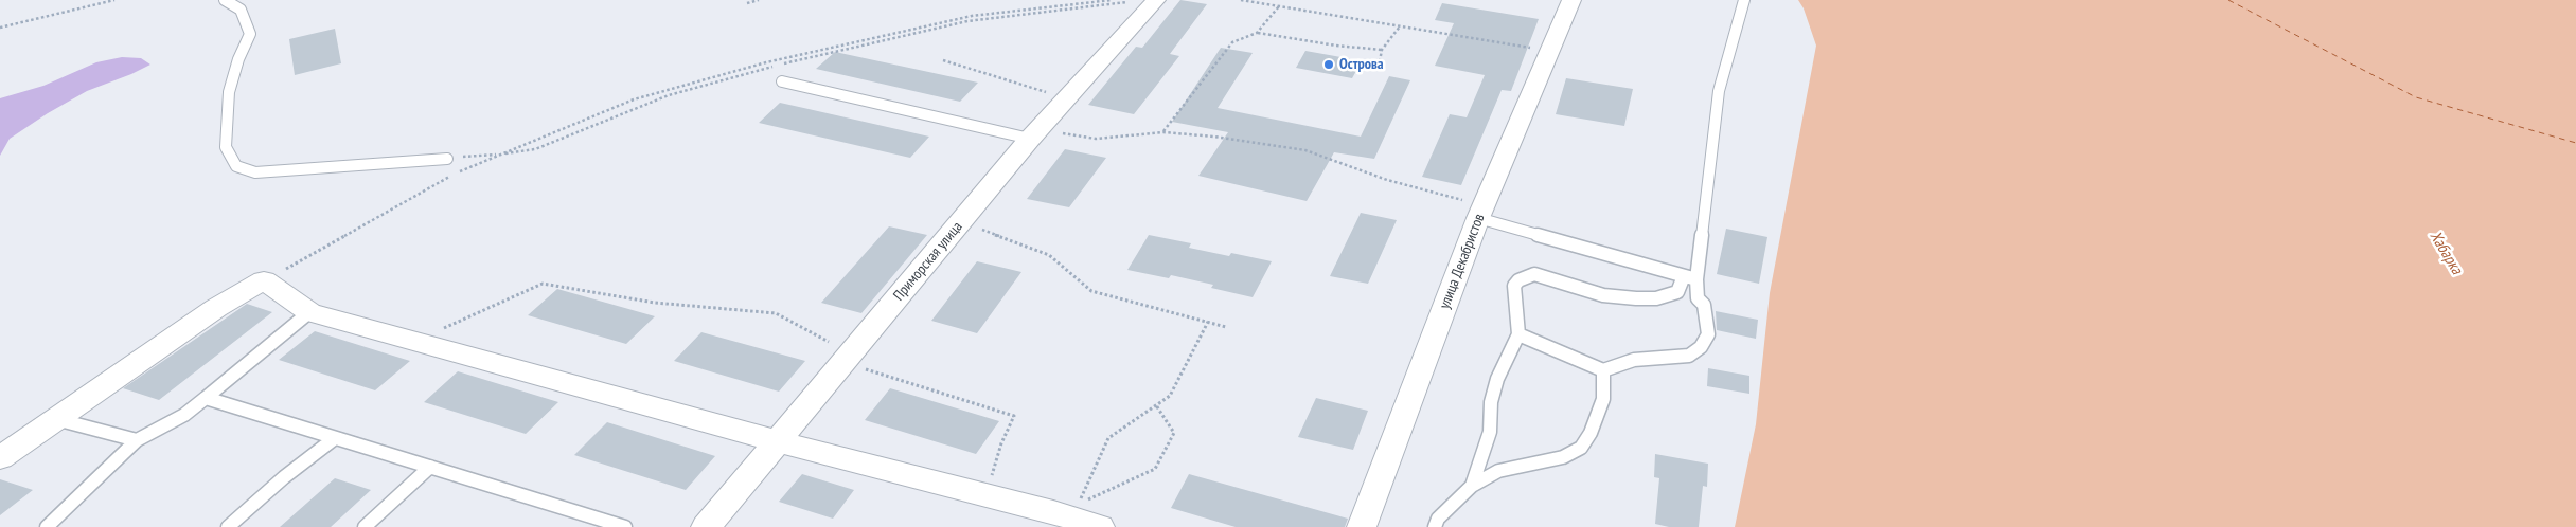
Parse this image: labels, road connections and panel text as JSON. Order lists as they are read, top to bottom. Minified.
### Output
{"streets":{"street":["Приморская улица","улица Декабристов"]},"water":["Хабарка"],"places":["Острова"]}
